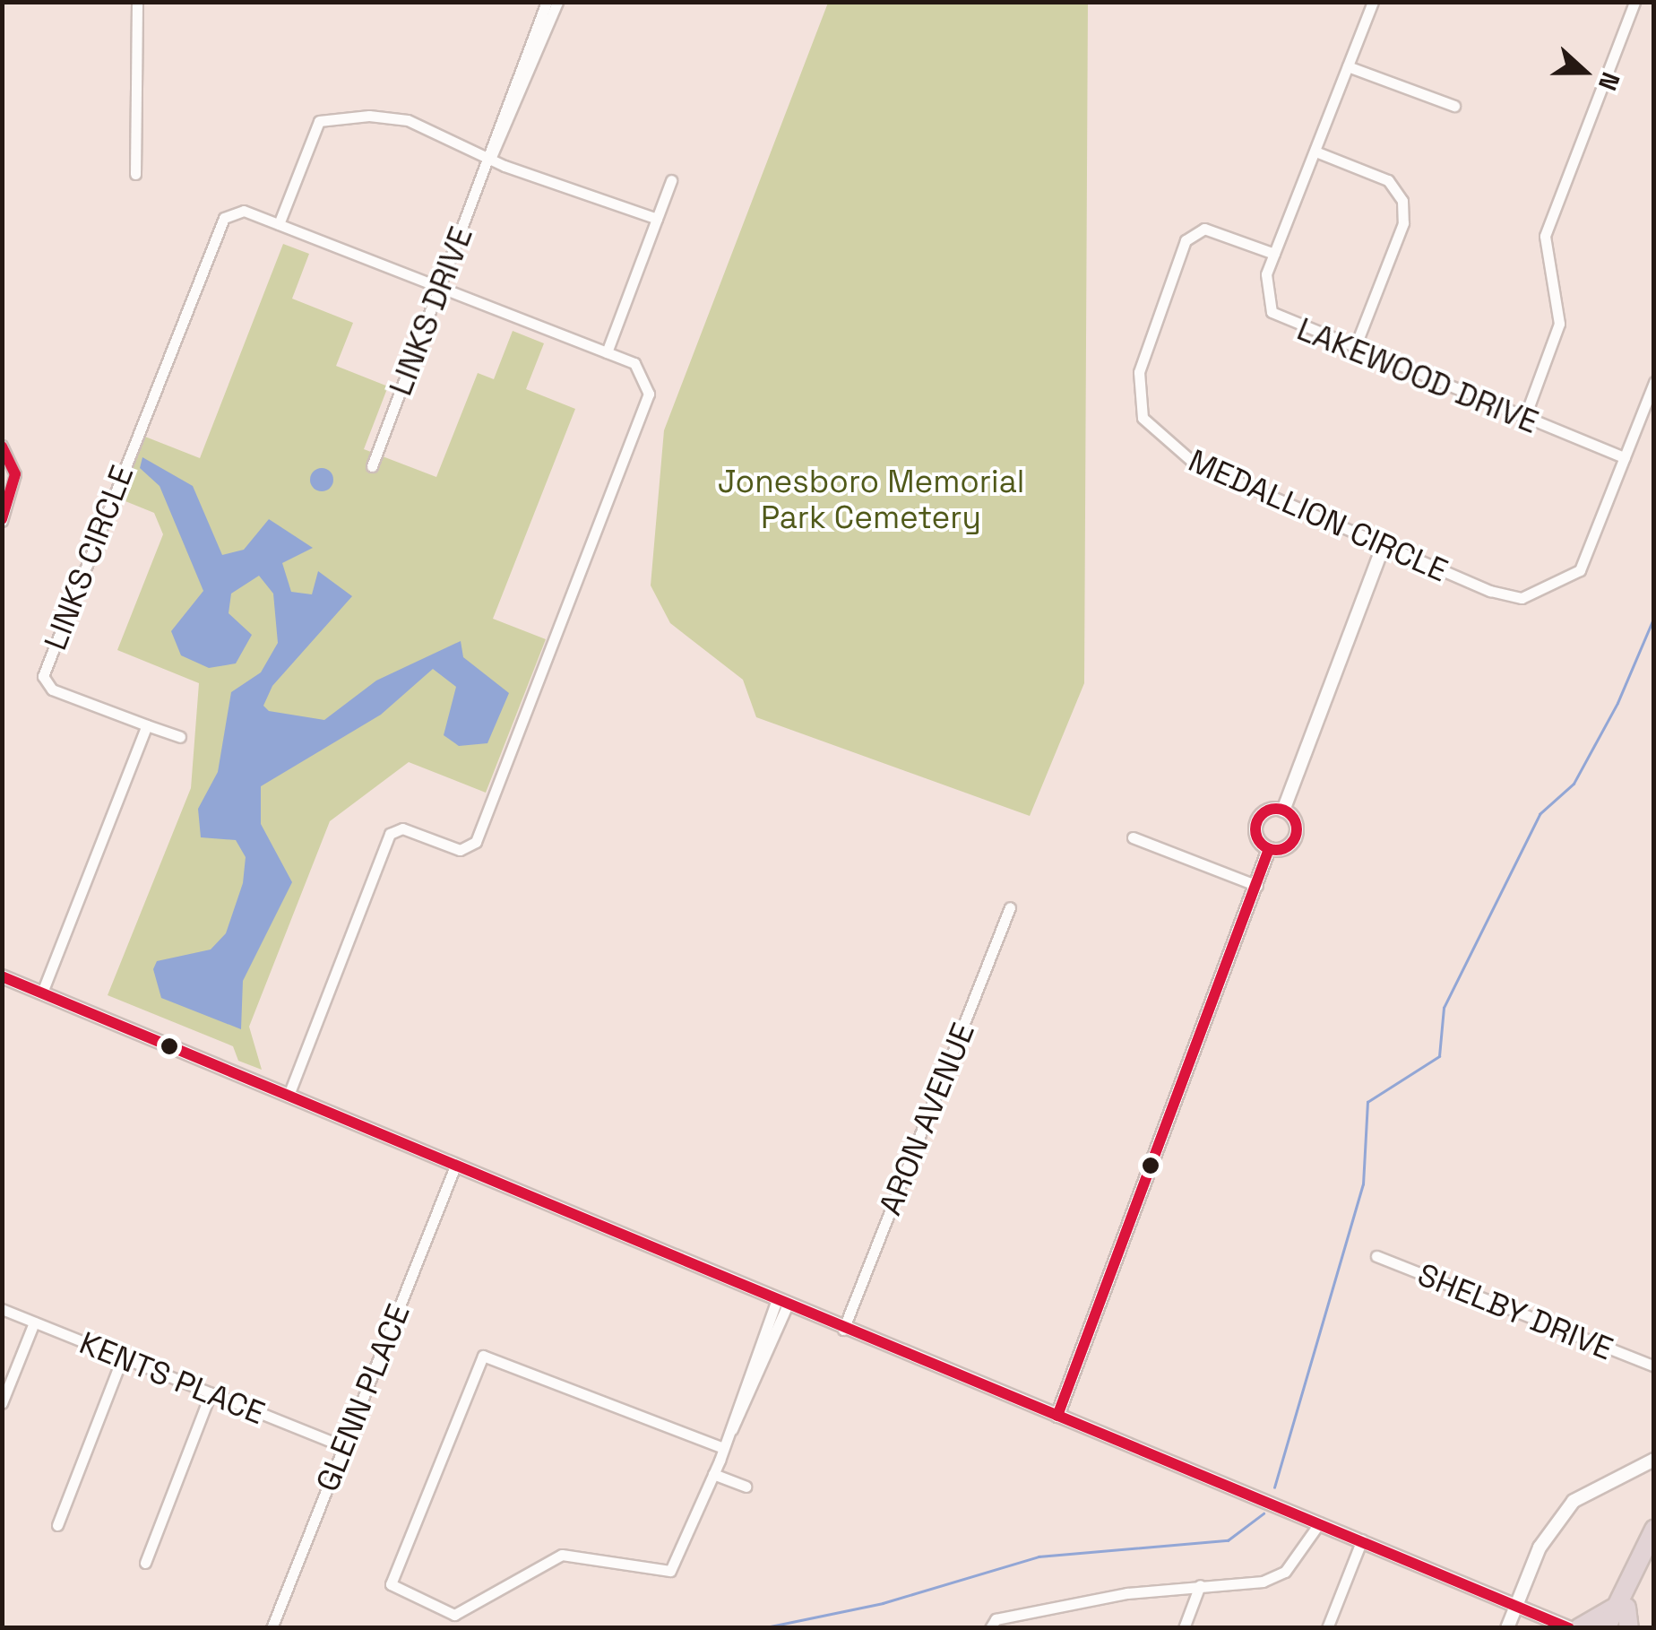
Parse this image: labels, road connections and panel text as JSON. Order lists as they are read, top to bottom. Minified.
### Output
{"streets":{"street":["LINKS DRIVE","LAKEWOOD DRIVE","MEDALLION CIRCLE","LINKS CIRCLE","ARON AVENUE","SHELBY DRIVE","KENTS PLACE","GLENN PLACE"]},"crossings":[["LINKS DRIVE","LINKS CIRCLE"],["LAKEWOOD DRIVE","MEDALLION CIRCLE"],["KENTS PLACE","GLENN PLACE"]],"parks":["Jonesboro Memorial Park Cemetery"],"north":"right"}
